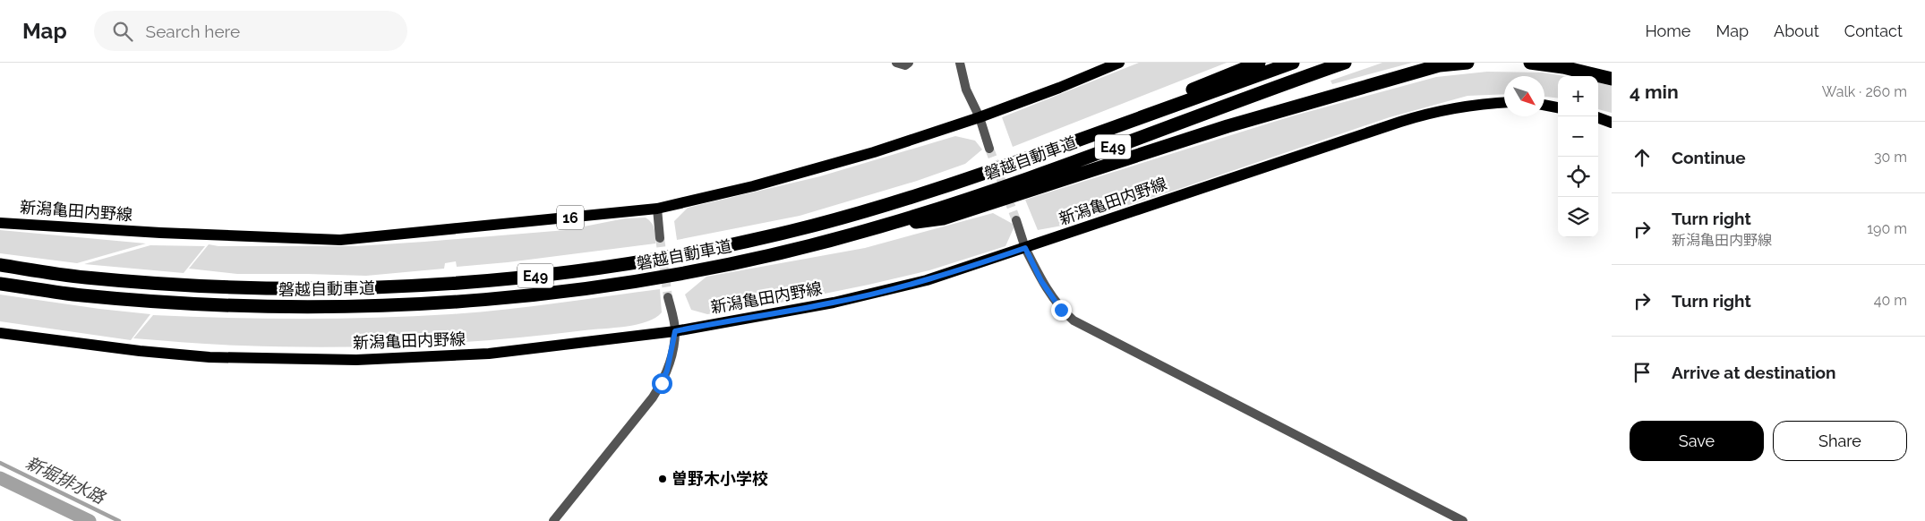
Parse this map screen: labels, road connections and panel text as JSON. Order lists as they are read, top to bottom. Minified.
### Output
{"streets":{"highway":["E49","磐越自動車道"],"main road":["新潟亀田内野線","16"]},"water":["新堀排水路"],"places":["曽野木小学校"],"north":"bottom right","page":{"header":"Map","search":"Search here","nav":["Home","Map","About","Contact"],"heading":["4 min","Walk · 260 m"],"map_buttons":["+","−"],"list":[["Continue","30 m"],["Turn right","新潟亀田内野線","190 m"],["Turn right","40 m"],"Arrive at destination"],"buttons":["Save","Share"]}}
